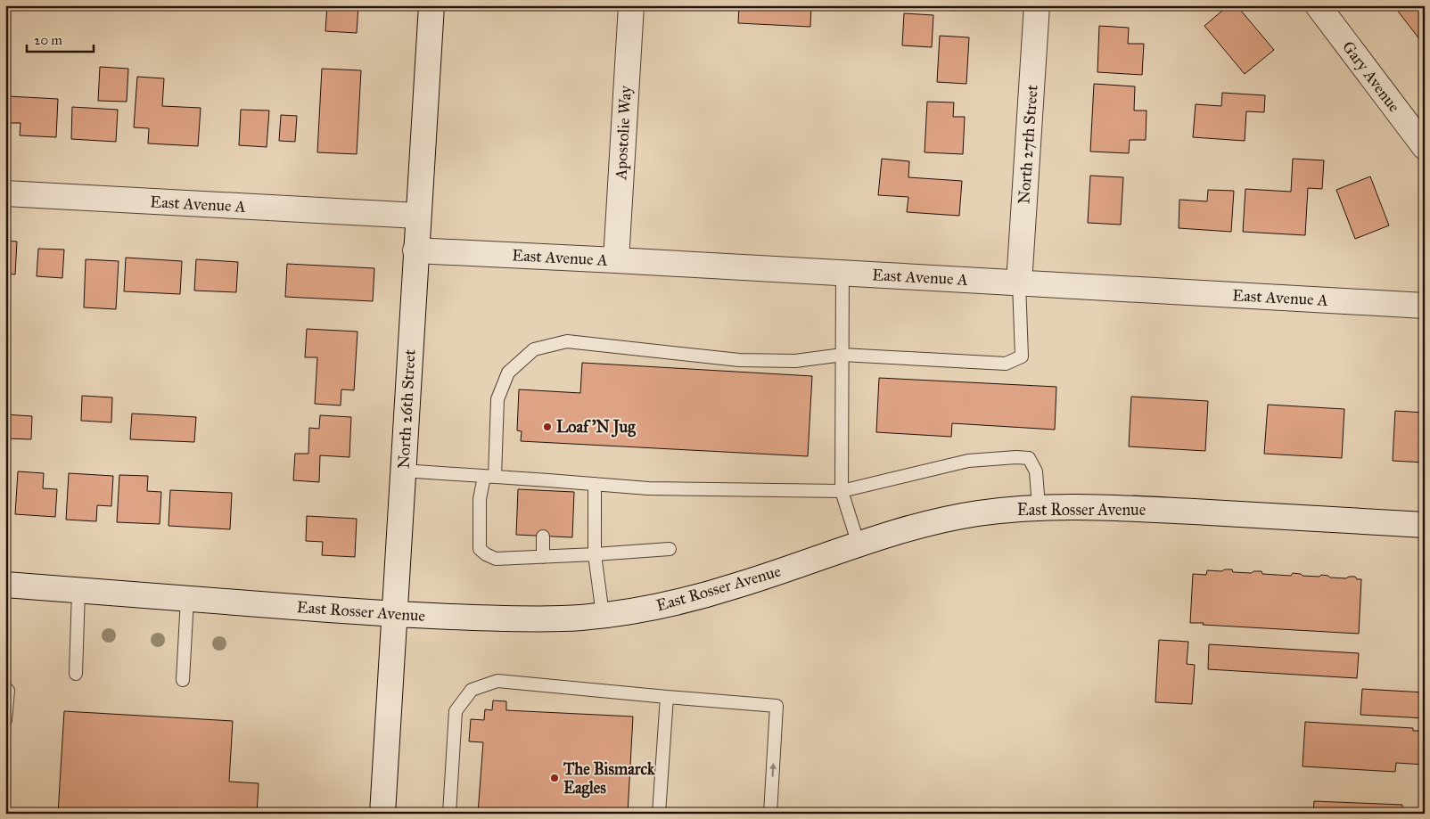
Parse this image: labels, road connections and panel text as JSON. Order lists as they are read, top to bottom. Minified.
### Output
{"streets":{"street":["Gary Avenue","Apostolie Way","North 27th Street","East Avenue A","North 26th Street","East Rosser Avenue"]},"crossings":[["Apostolie Way","East Avenue A"],["North 27th Street","East Avenue A"],["East Avenue A","North 26th Street"],["North 26th Street","East Rosser Avenue"]],"places":["Loaf 'N Jug","The Bismarck Eagles"],"scale_bar":"20 m"}
